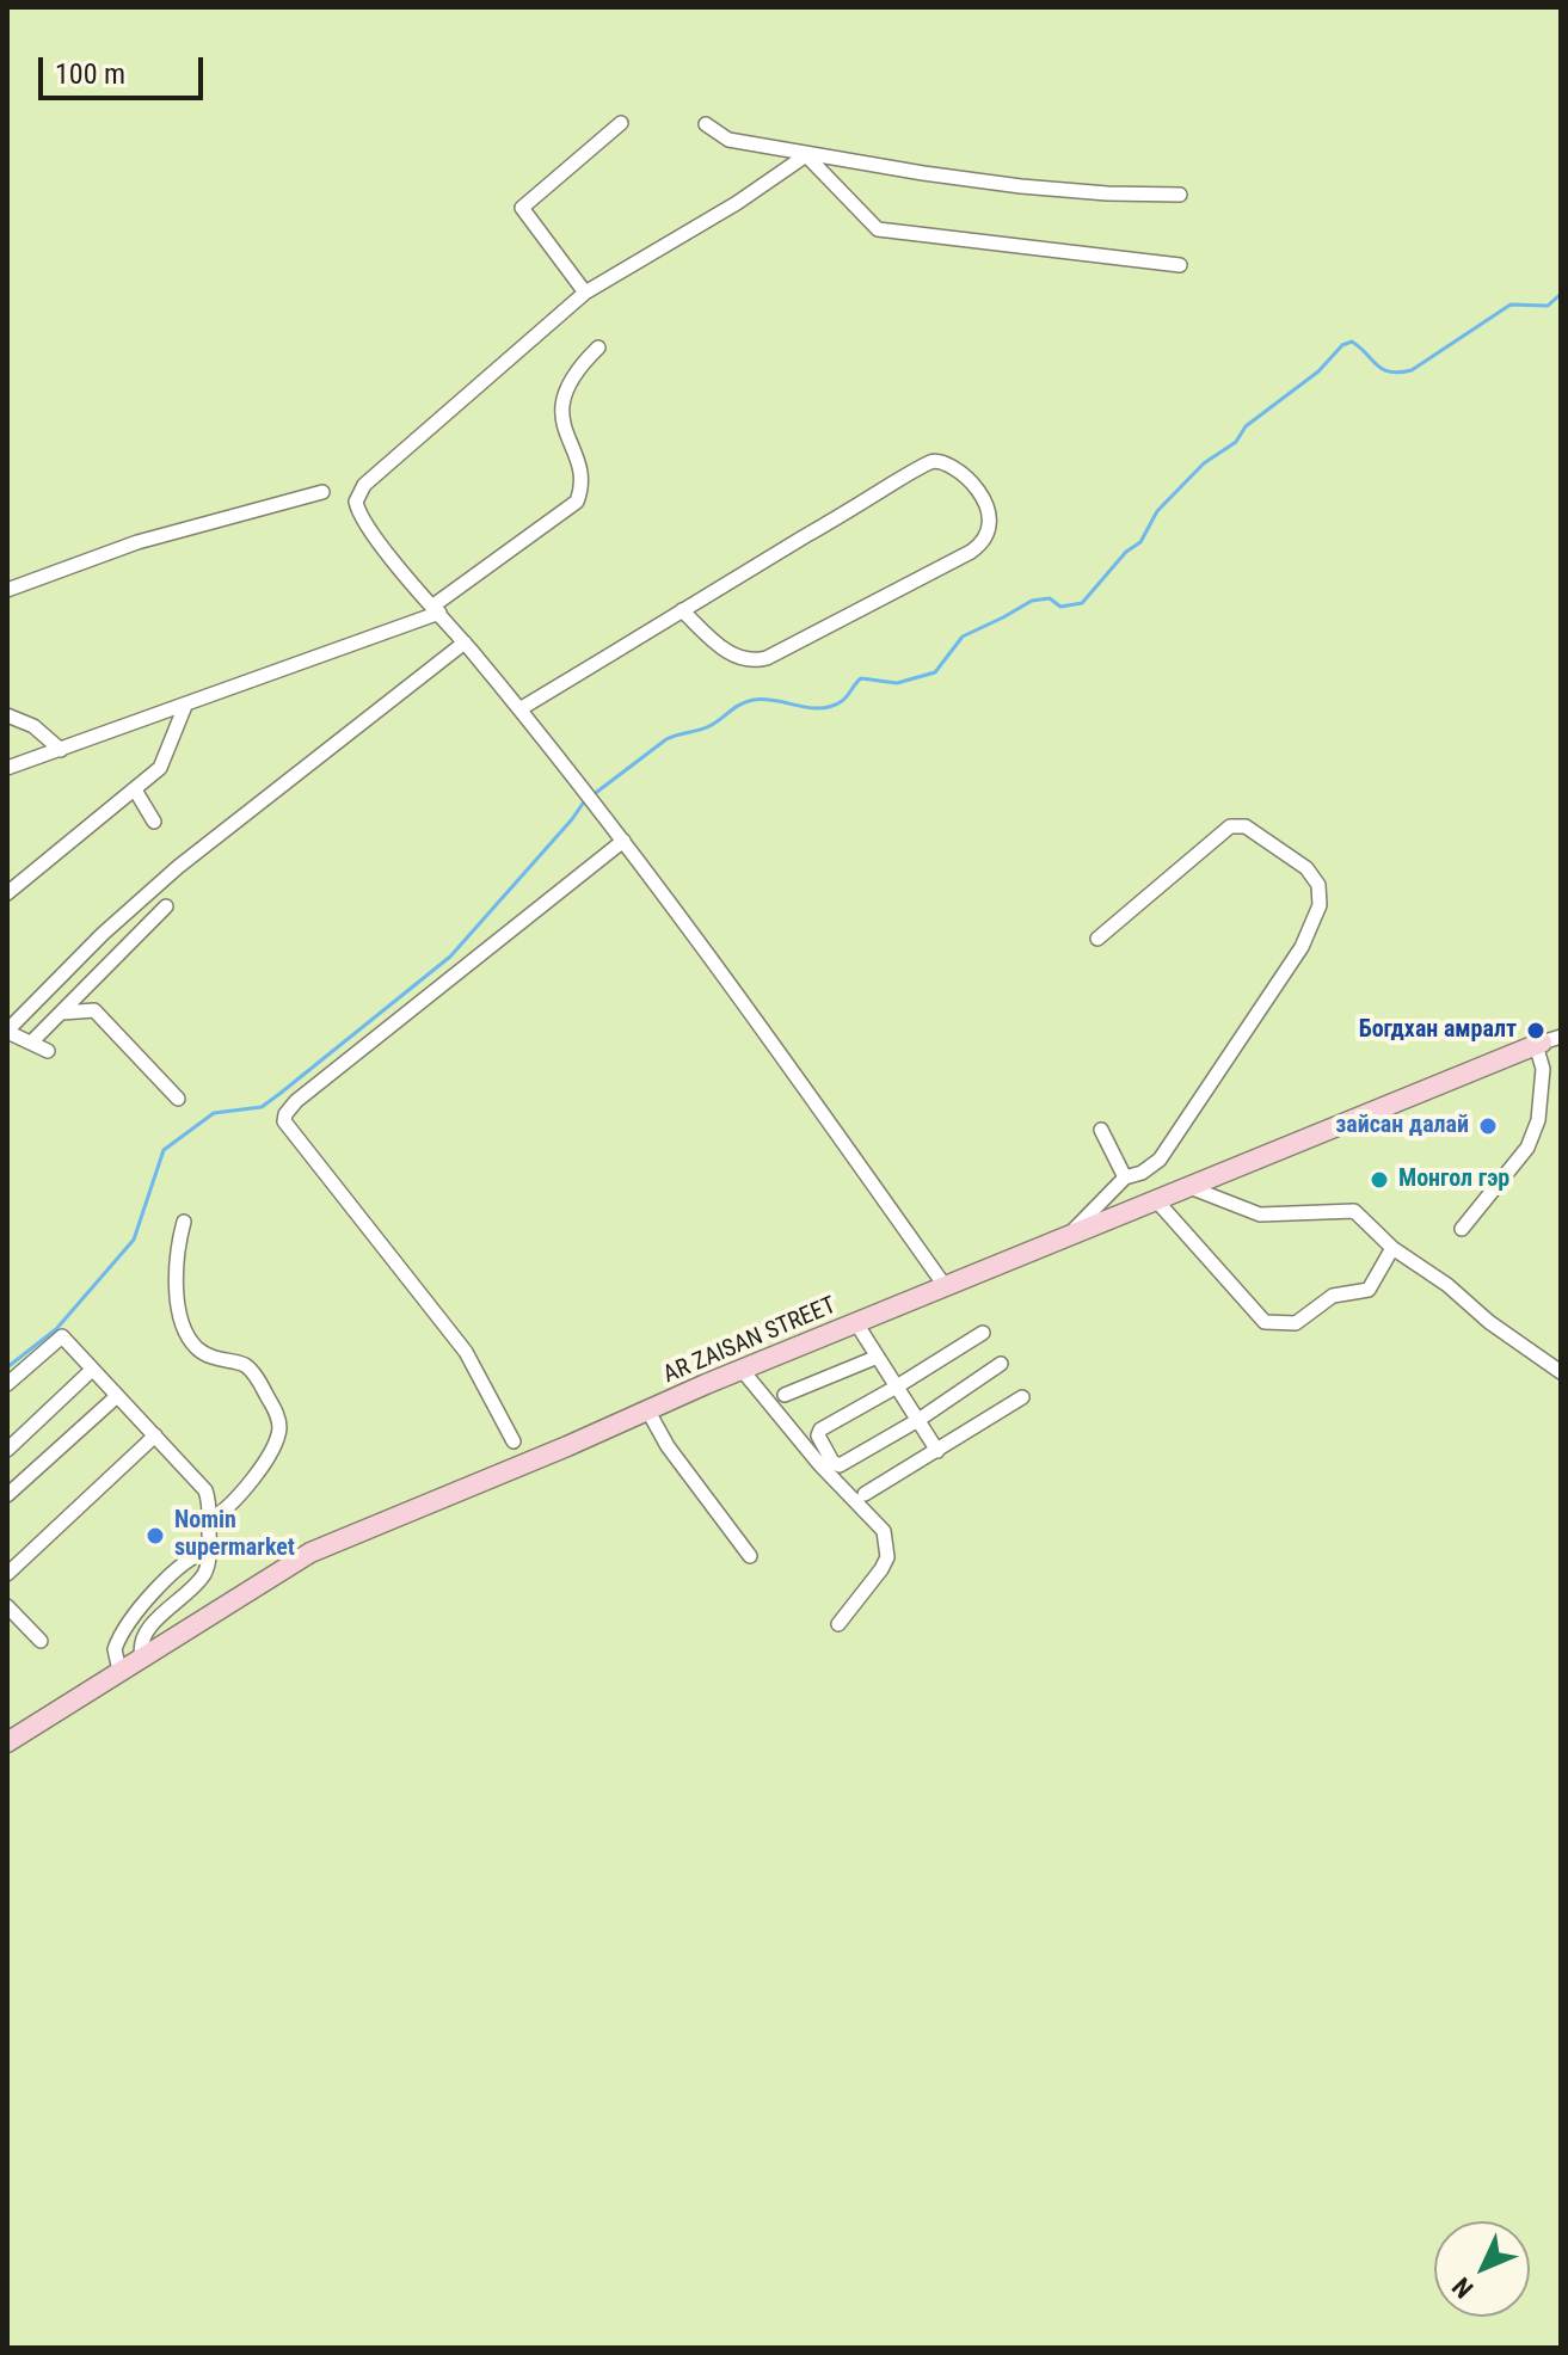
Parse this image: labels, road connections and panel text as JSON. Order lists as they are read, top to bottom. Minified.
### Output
{"streets":{"street":["AR ZAISAN STREET"]},"places":["Богдхан амралт","зайсан далай","Монгол гэр","Nomin supermarket"],"scale_bar":"100 m","north":"bottom left"}
